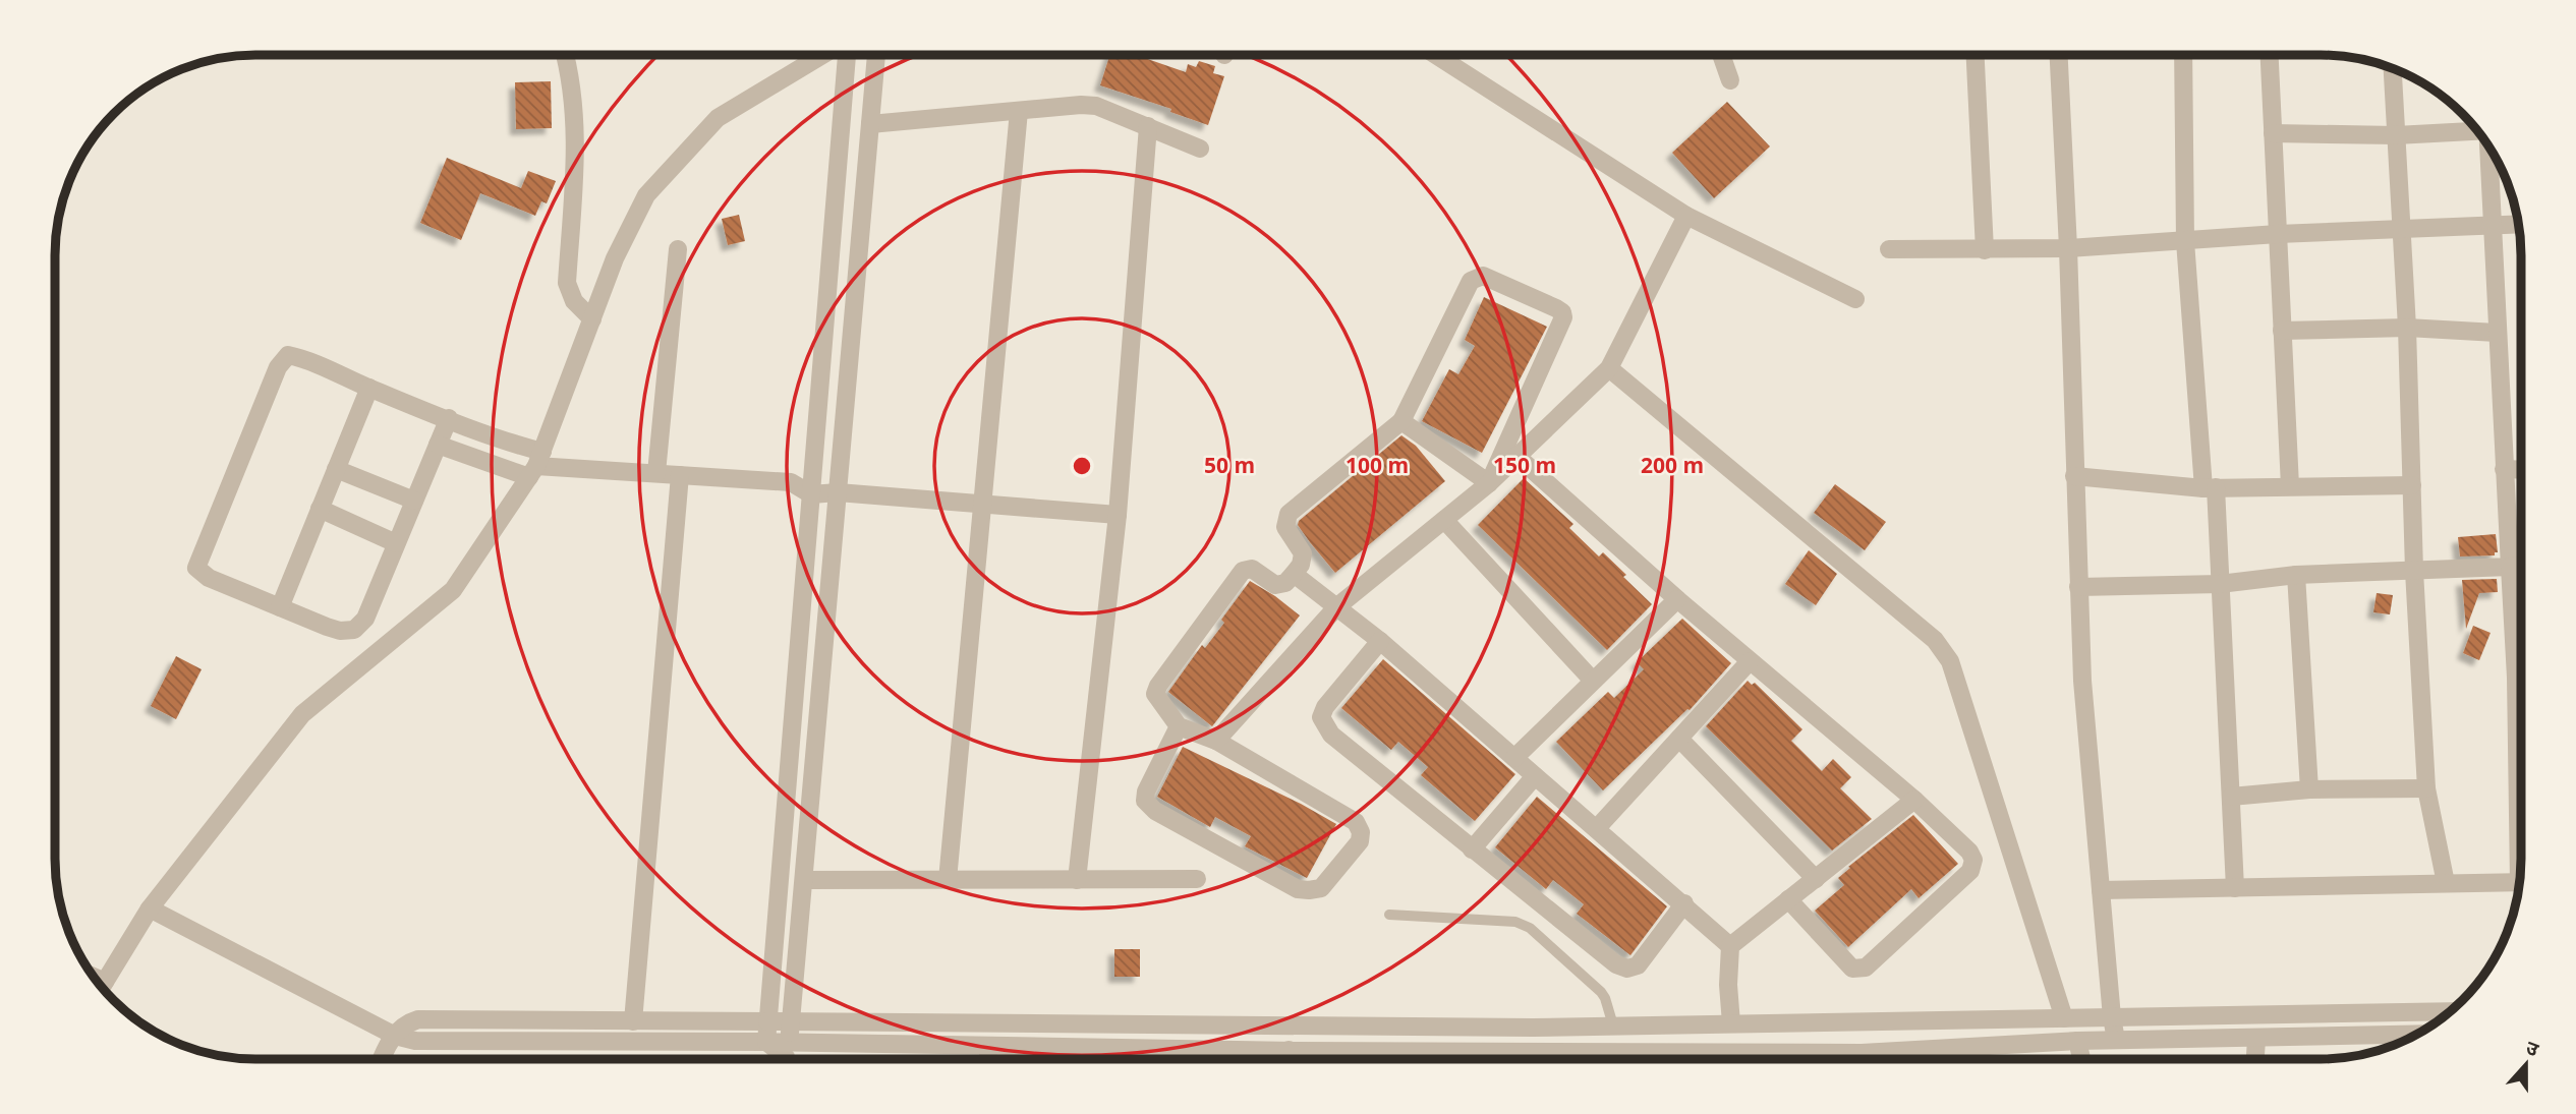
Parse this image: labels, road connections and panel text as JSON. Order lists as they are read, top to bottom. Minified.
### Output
{"north":"top","rings":["50 m","100 m","150 m","200 m"]}
